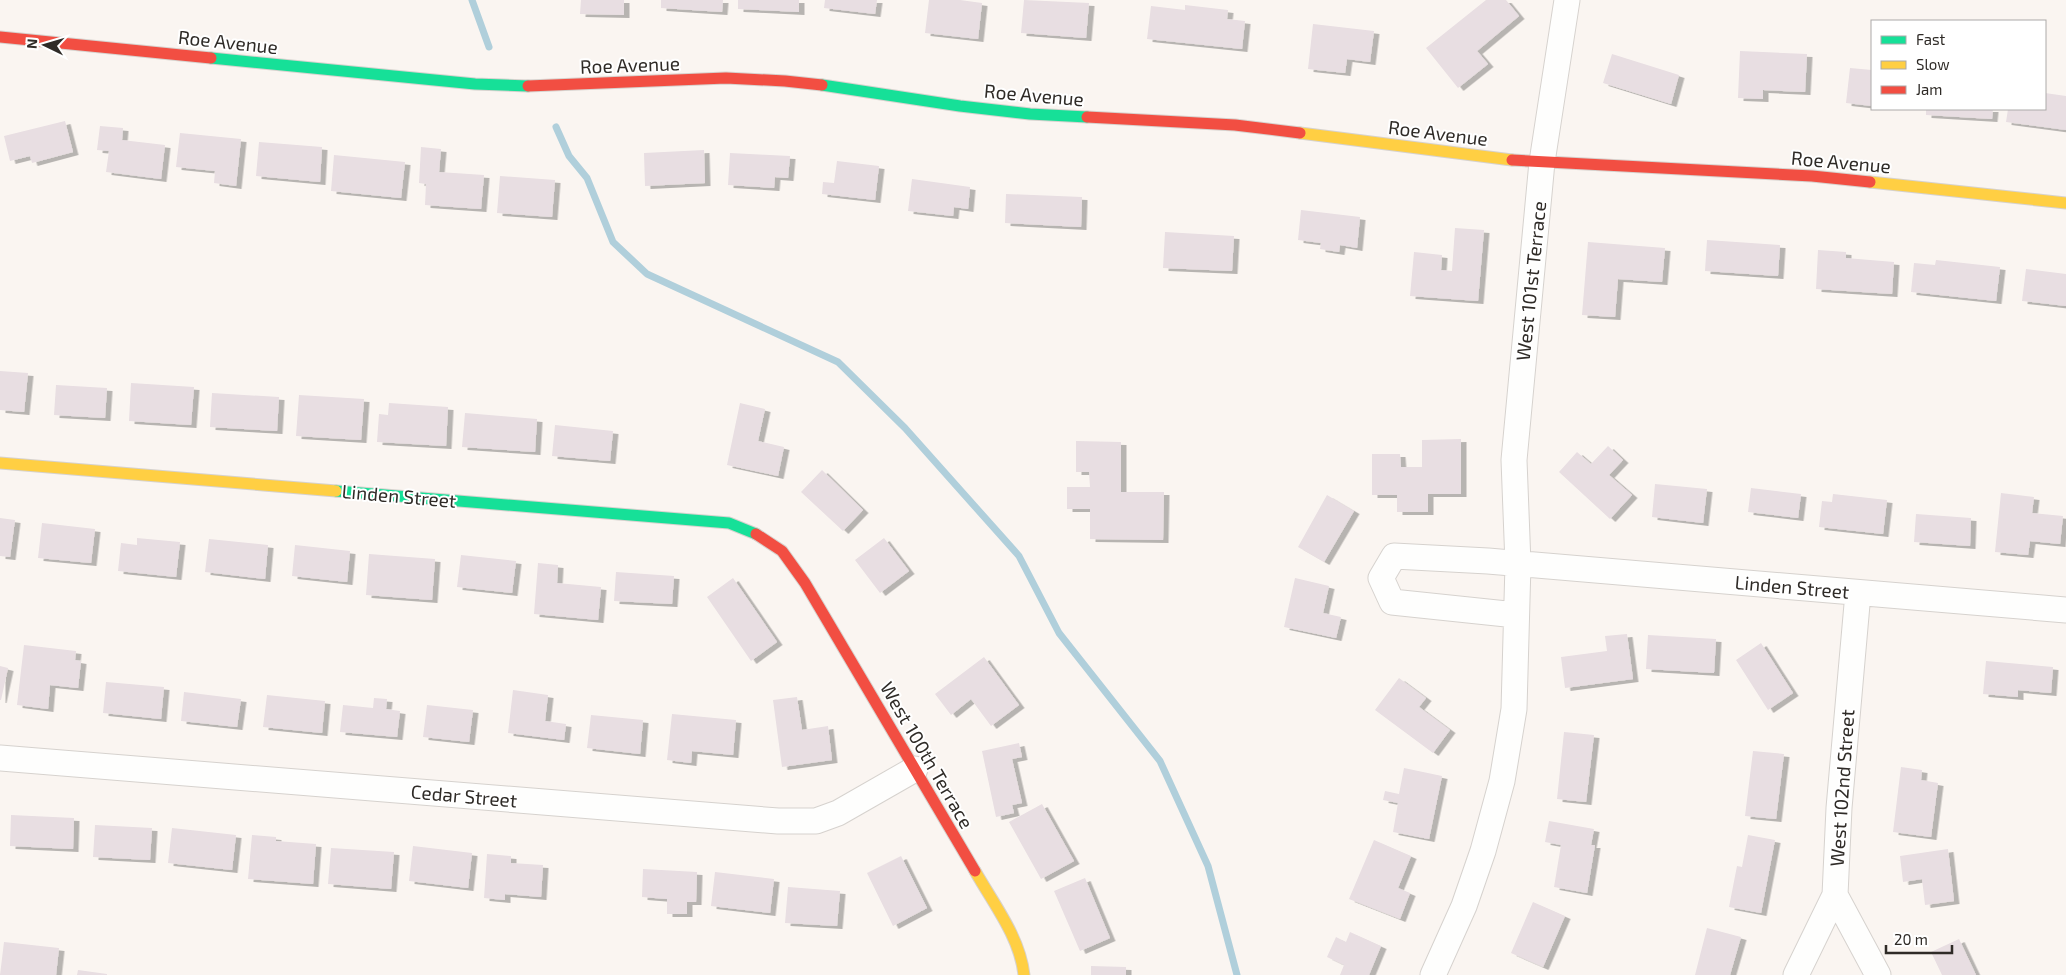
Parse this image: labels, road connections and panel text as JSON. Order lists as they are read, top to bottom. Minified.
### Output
{"streets":{"main road":["Roe Avenue","Linden Street","West 100th Terrace"],"street":["West 101st Terrace","West 102nd Street","Cedar Street"]},"crossings":[["Roe Avenue","West 101st Terrace"],["West 101st Terrace","Linden Street"],["Linden Street","West 100th Terrace"],["Linden Street","West 102nd Street"],["West 100th Terrace","Cedar Street"]],"legend":["Fast","Slow","Jam"],"scale_bar":"20 m","north":"left"}
